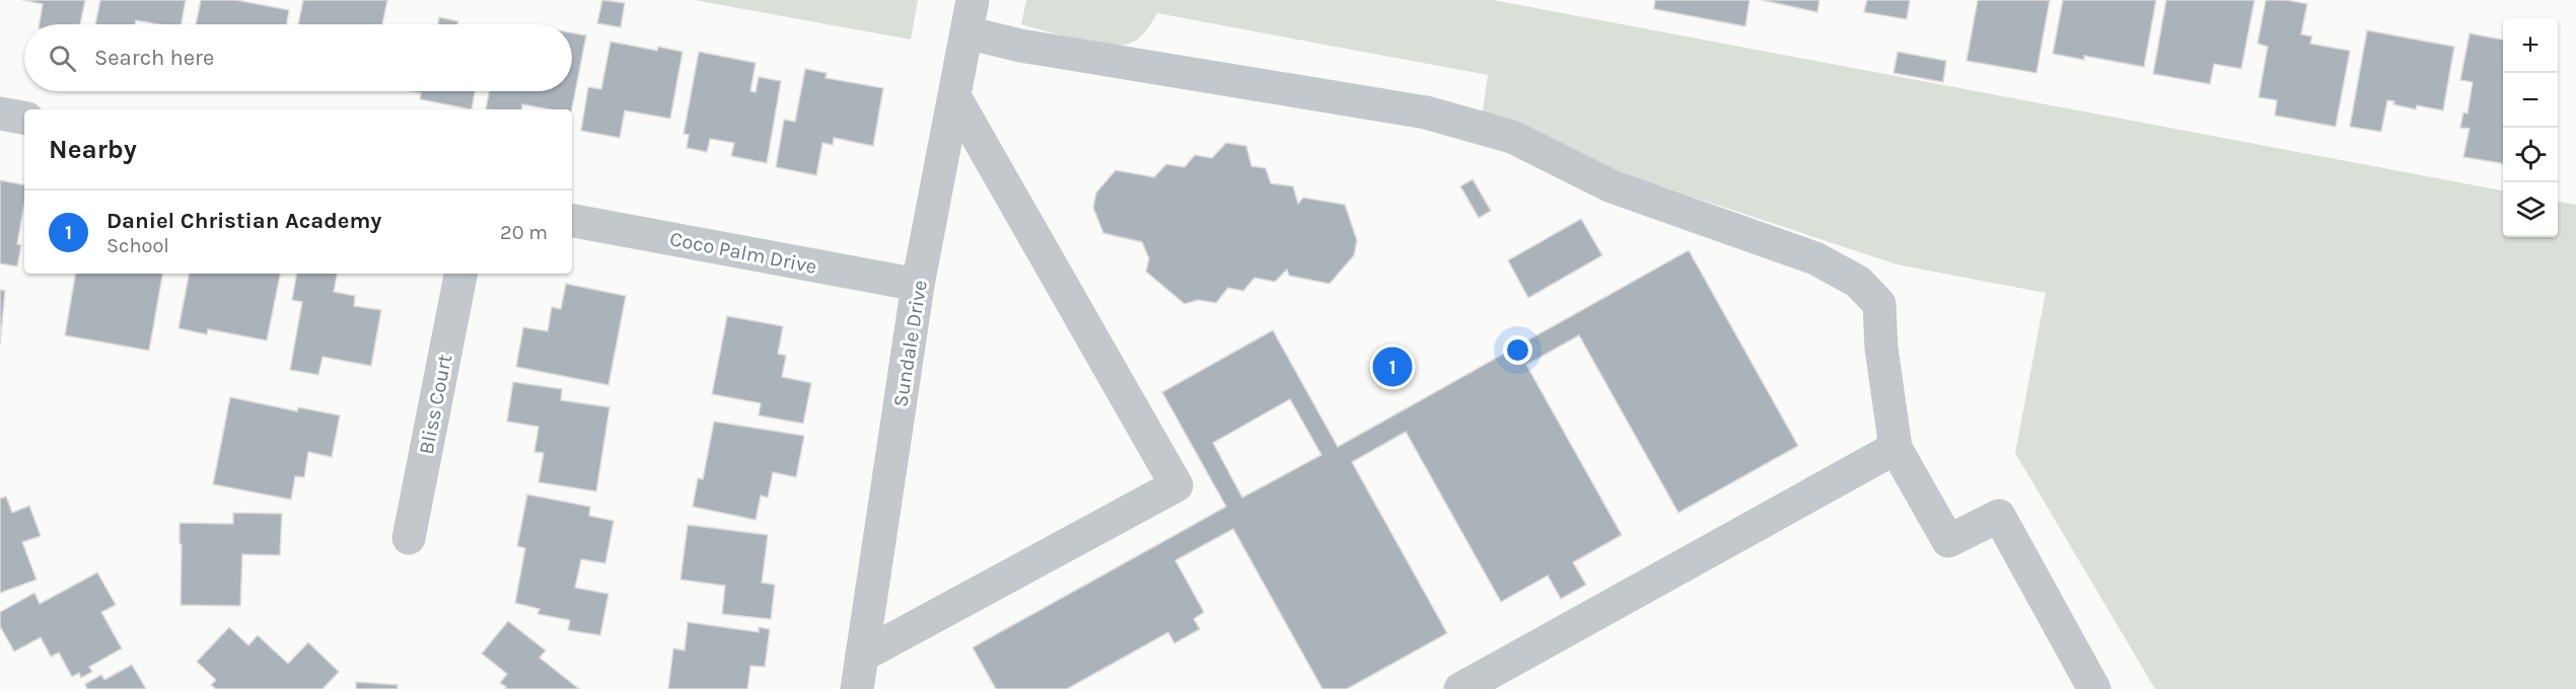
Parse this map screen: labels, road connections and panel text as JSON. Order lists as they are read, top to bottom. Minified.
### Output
{"streets":{"street":["Coco Palm Drive","Sundale Drive","Bliss Court"]},"crossings":[["Coco Palm Drive","Sundale Drive"]],"page":{"map_buttons":["+","−"],"search":"Search here","heading":"Nearby","list":[{"mark":"1","name":"Daniel Christian Academy","note":"School","value":"20 m"}],"pins":"1"}}
